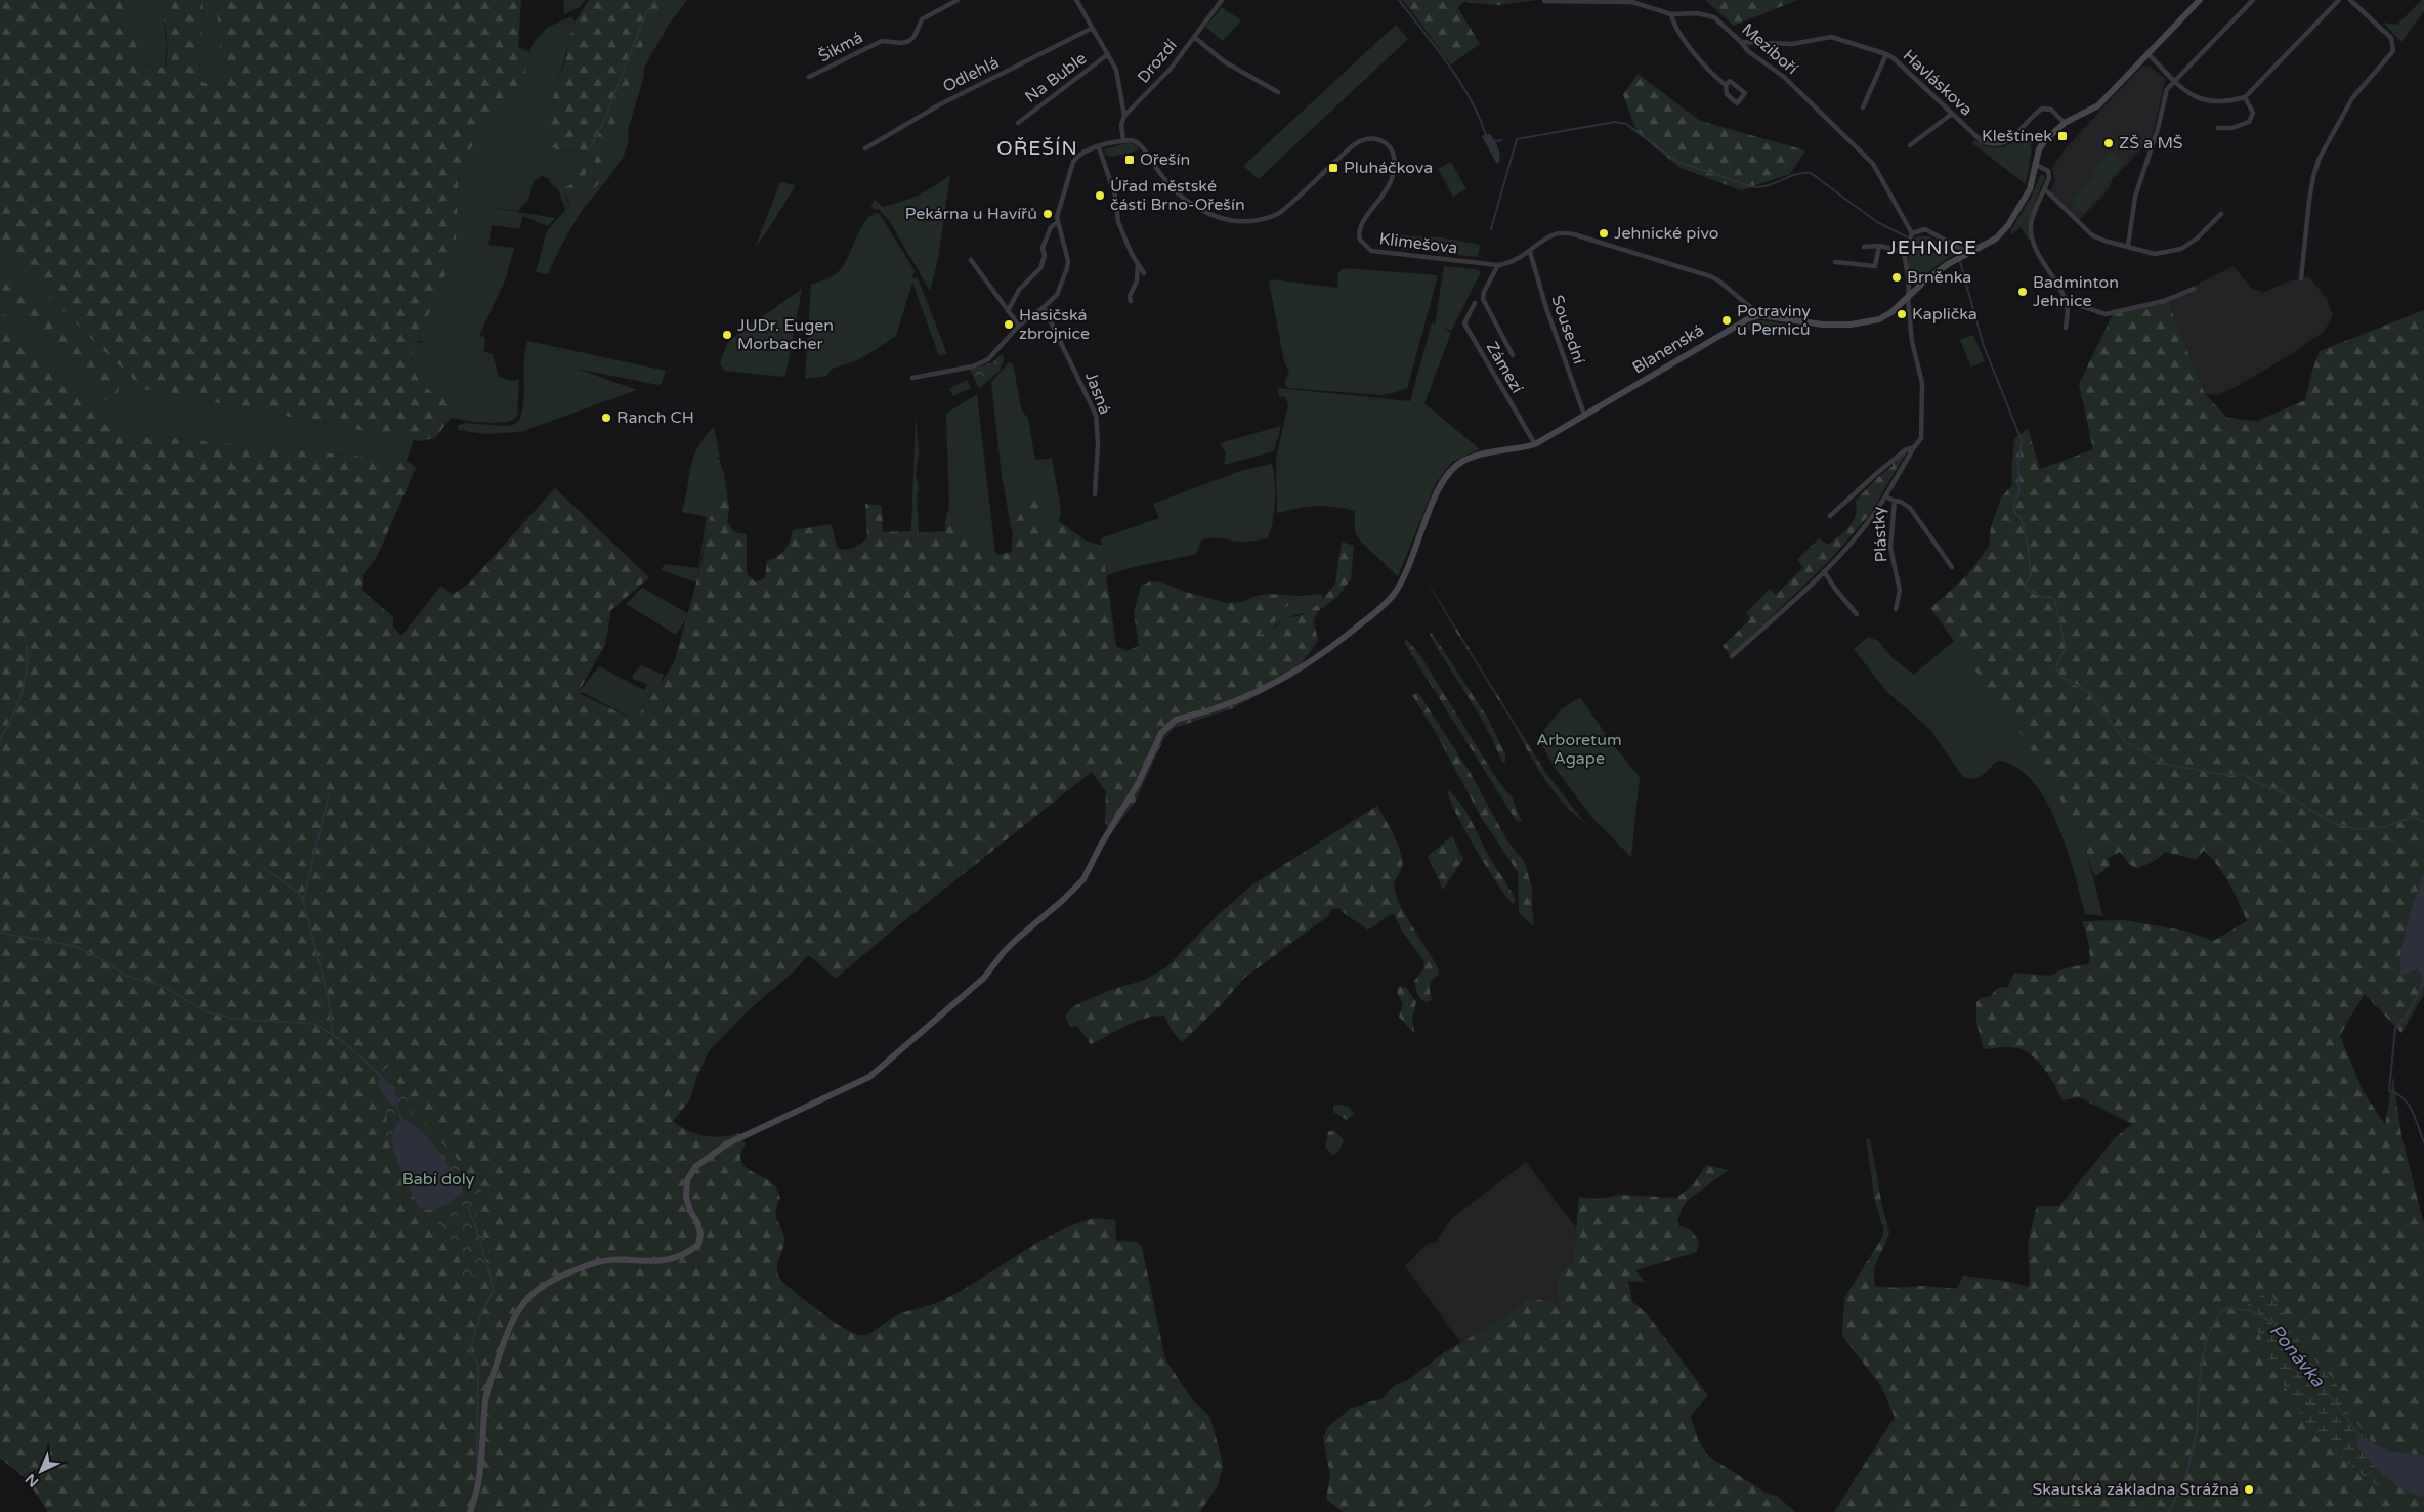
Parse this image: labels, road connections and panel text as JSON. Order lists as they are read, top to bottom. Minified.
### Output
{"streets":{"street":["Šikmá","Meziboří","Drozdí","Odlehlá","Na Buble","Havláskova","Klimešova","Sousední","Blanenská","Zámezí","Jasná","Plástky"]},"crossings":[["Meziboří","Havláskova"],["Sousední","Blanenská"],["Blanenská","Zámezí"]],"districts":["OŘEŠÍN","JEHNICE"],"water":["Ponávka"],"parks":["Arboretum Agape","Babí doly"],"places":{"transit":["Kleštínek","Ořešín","Pluháčkova"],"other":["ZŠ a MŠ","Úřad městské části Brno-Ořešín","Pekárna u Havířů","Jehnické pivo","Brněnka","Badminton Jehnice","Kaplička","Potraviny u Perniců","Hasičská zbrojnice","JUDr. Eugen Morbacher","Ranch CH","Skautská základna Strážná"]},"north":"bottom left"}
